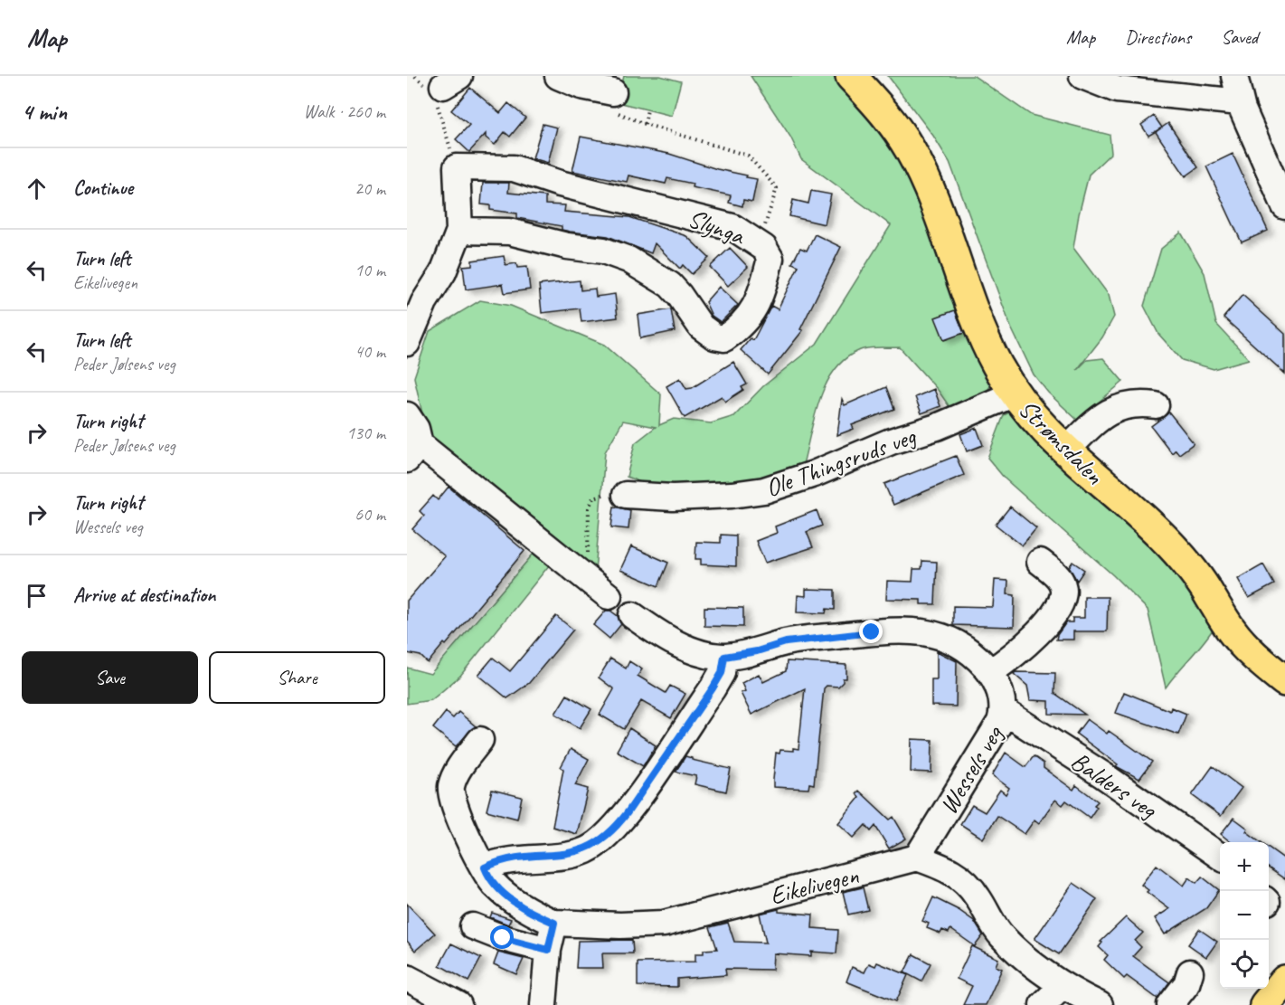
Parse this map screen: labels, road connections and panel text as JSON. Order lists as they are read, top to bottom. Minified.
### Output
{"streets":{"main road":["Strømsdalen"],"street":["Slynga","Ole Thingsruds veg","Wessels veg","Balders veg","Eikelivegen"]},"crossings":[["Strømsdalen","Ole Thingsruds veg"],["Wessels veg","Balders veg"],["Wessels veg","Eikelivegen"]],"page":{"header":"Map","nav":["Map","Directions","Saved"],"heading":["4 min","Walk · 260 m"],"list":[["Continue","20 m"],["Turn left","Eikelivegen","10 m"],["Turn left","Peder Jølsens veg","40 m"],["Turn right","Peder Jølsens veg","130 m"],["Turn right","Wessels veg","60 m"],"Arrive at destination"],"buttons":["Save","Share"],"map_buttons":["+","−"]}}
